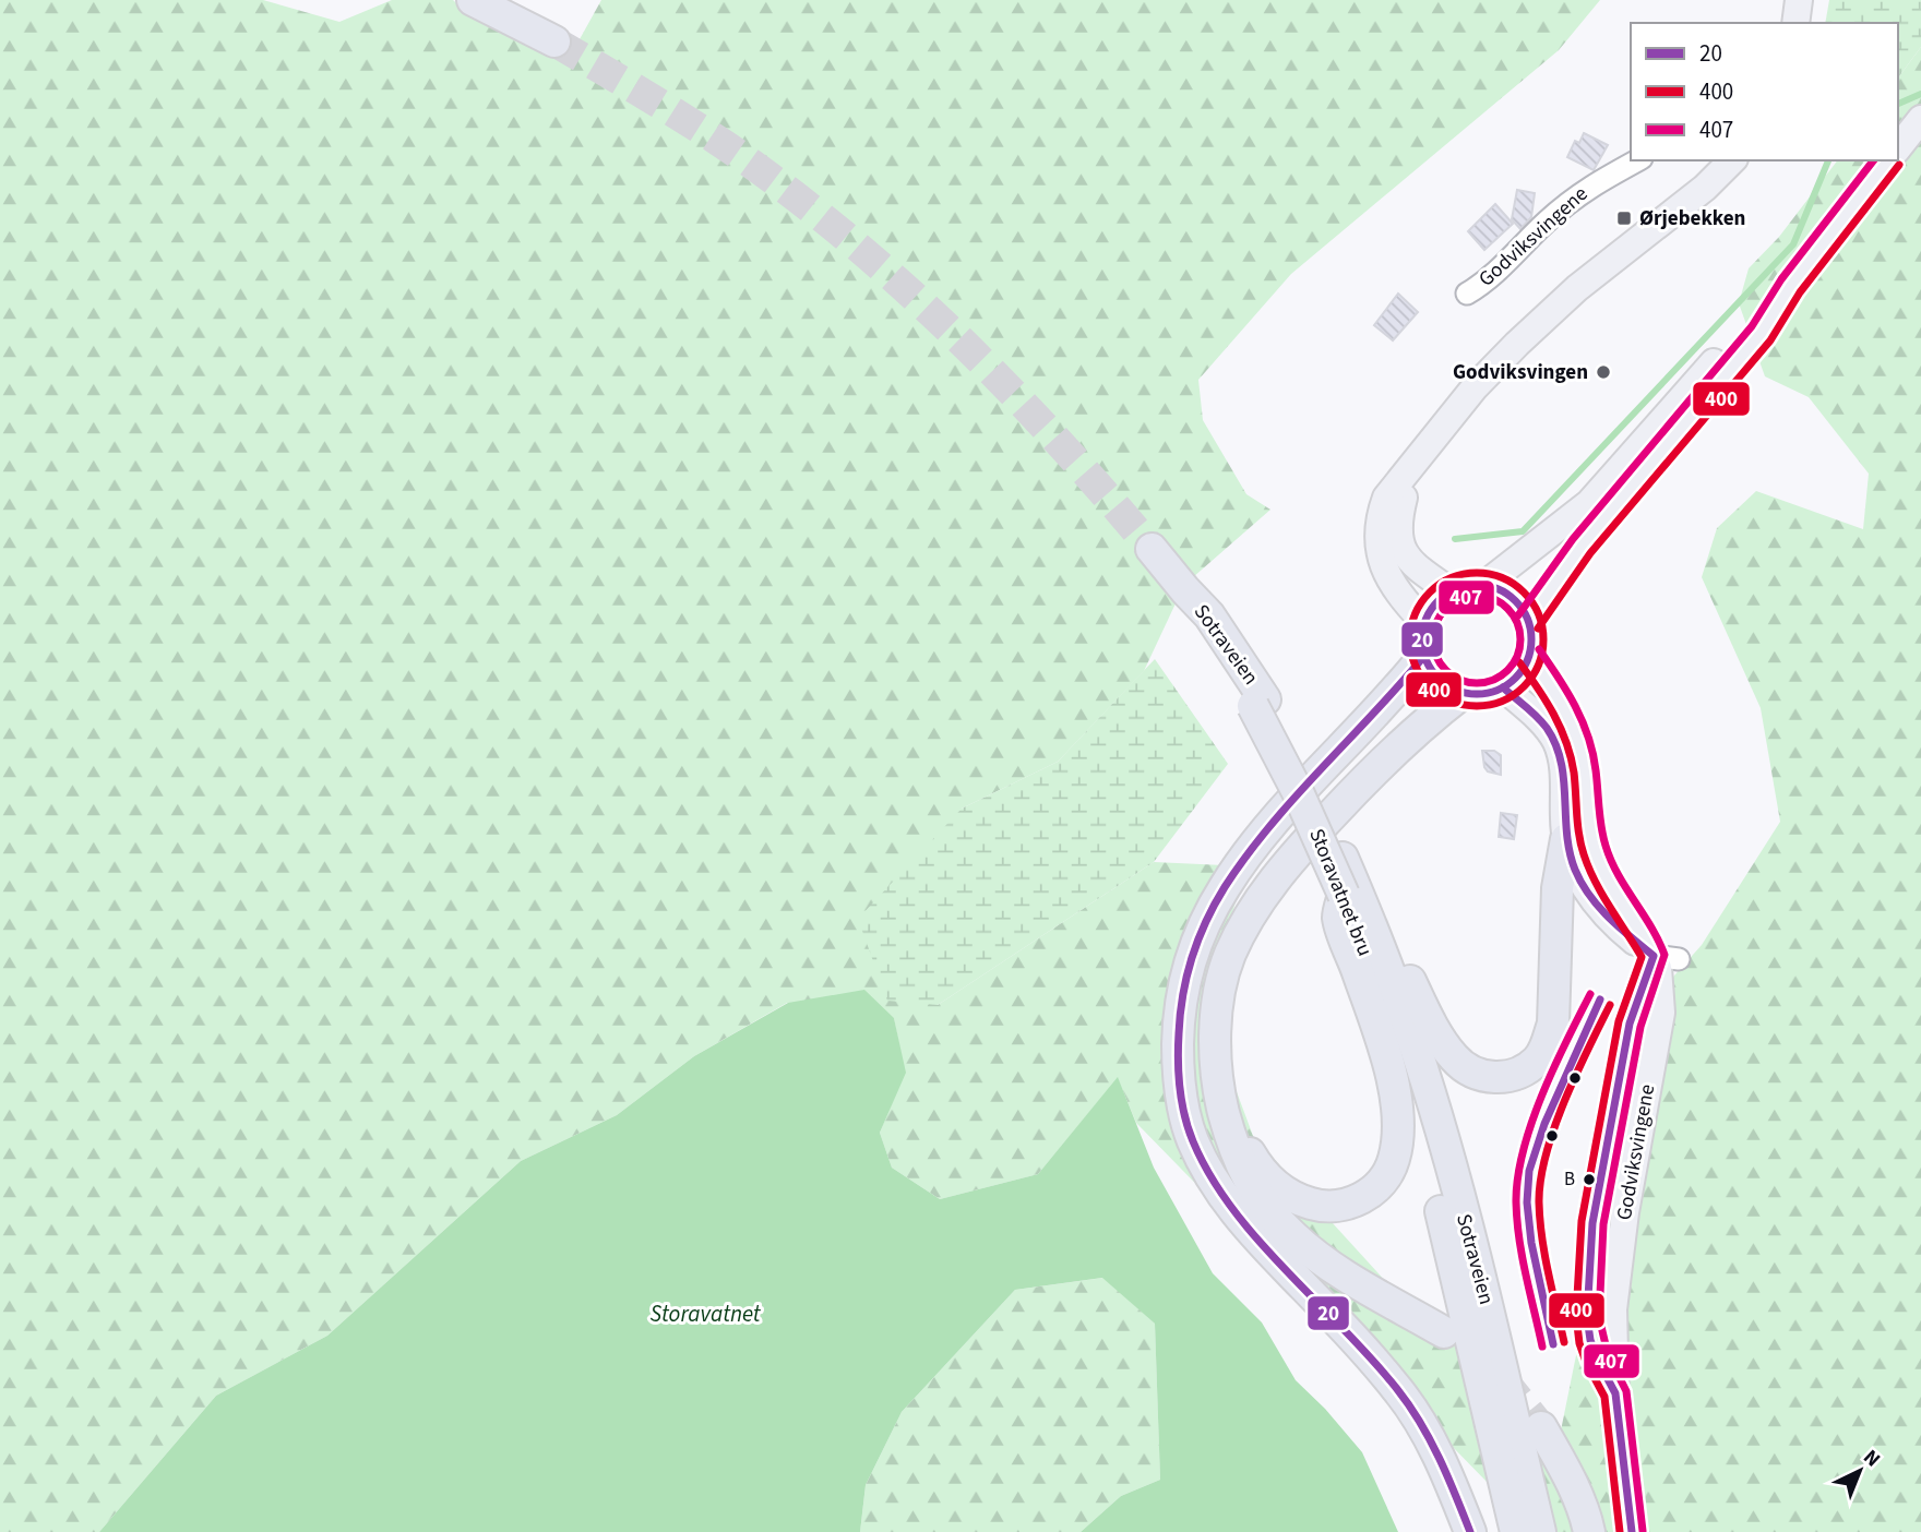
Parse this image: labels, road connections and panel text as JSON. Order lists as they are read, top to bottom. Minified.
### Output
{"streets":{"highway":["Sotraveien","Storavatnet bru"],"main road":["Godviksvingene"]},"crossings":[["Sotraveien","Storavatnet bru"]],"water":["Storavatnet"],"places":{"transit":["Ørjebekken"],"other":["Godviksvingen","B"]},"lines":["transit line 407","transit line 400","transit line 20"],"legend":["20","400","407"],"north":"top right"}
